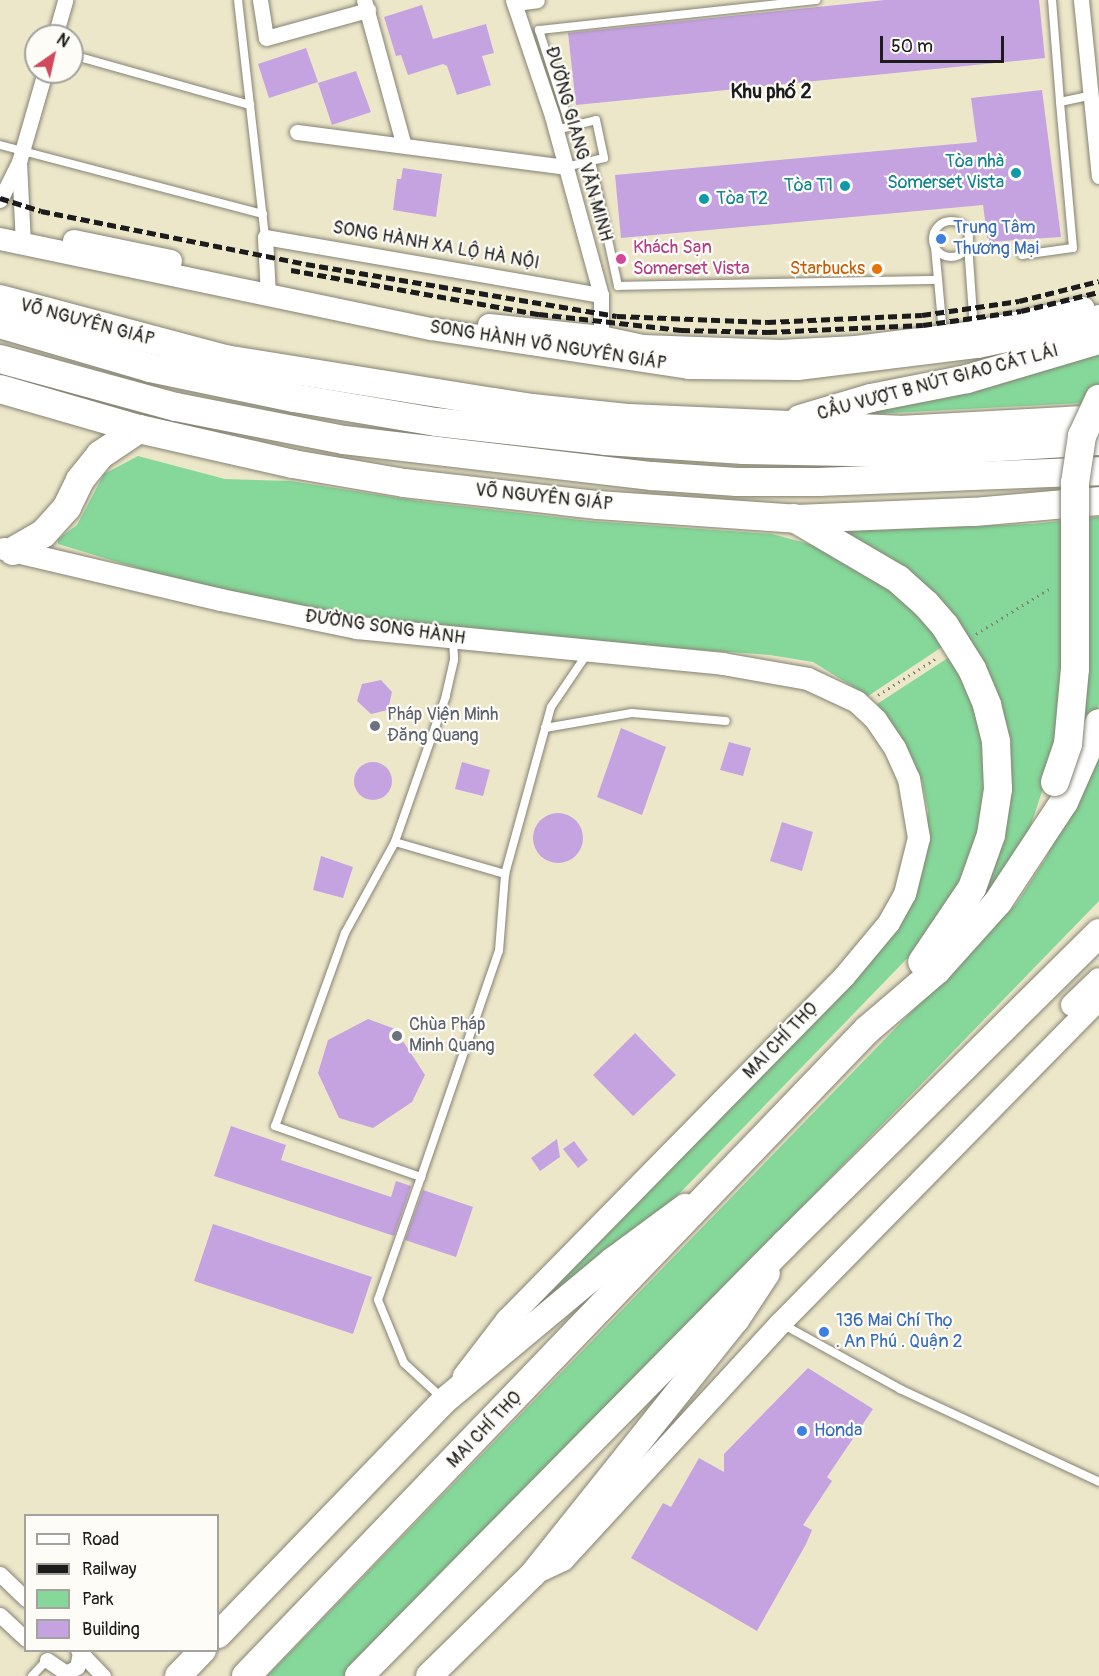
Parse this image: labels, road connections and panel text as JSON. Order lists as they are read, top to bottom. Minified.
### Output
{"streets":{"highway":["VÕ NGUYÊN GIÁP","CẦU VƯỢT B NÚT GIAO CÁT LÁI","MAI CHÍ THỌ"],"main road":["SONG HÀNH VÕ NGUYÊN GIÁP","ĐƯỜNG SONG HÀNH"],"street":["ĐƯỜNG GIANG VĂN MINH","SONG HÀNH XA LỘ HÀ NỘI"]},"crossings":[["ĐƯỜNG GIANG VĂN MINH","SONG HÀNH XA LỘ HÀ NỘI"],["ĐƯỜNG GIANG VĂN MINH","SONG HÀNH VÕ NGUYÊN GIÁP"],["VÕ NGUYÊN GIÁP","CẦU VƯỢT B NÚT GIAO CÁT LÁI"],["ĐƯỜNG SONG HÀNH","MAI CHÍ THỌ"]],"districts":["Khu phố 2"],"places":["Tòa nhà Somerset Vista","Tòa T1","Tòa T2","Trung Tâm Thương Mại","Khách Sạn Somerset Vista","Starbucks","Pháp Viện Minh Đăng Quang","Chùa Pháp Minh Quang","136 Mai Chí Thọ . An Phú . Quận 2","Honda"],"legend":["Road","Railway","Park","Building"],"scale_bar":"50 m","north":"top right"}
